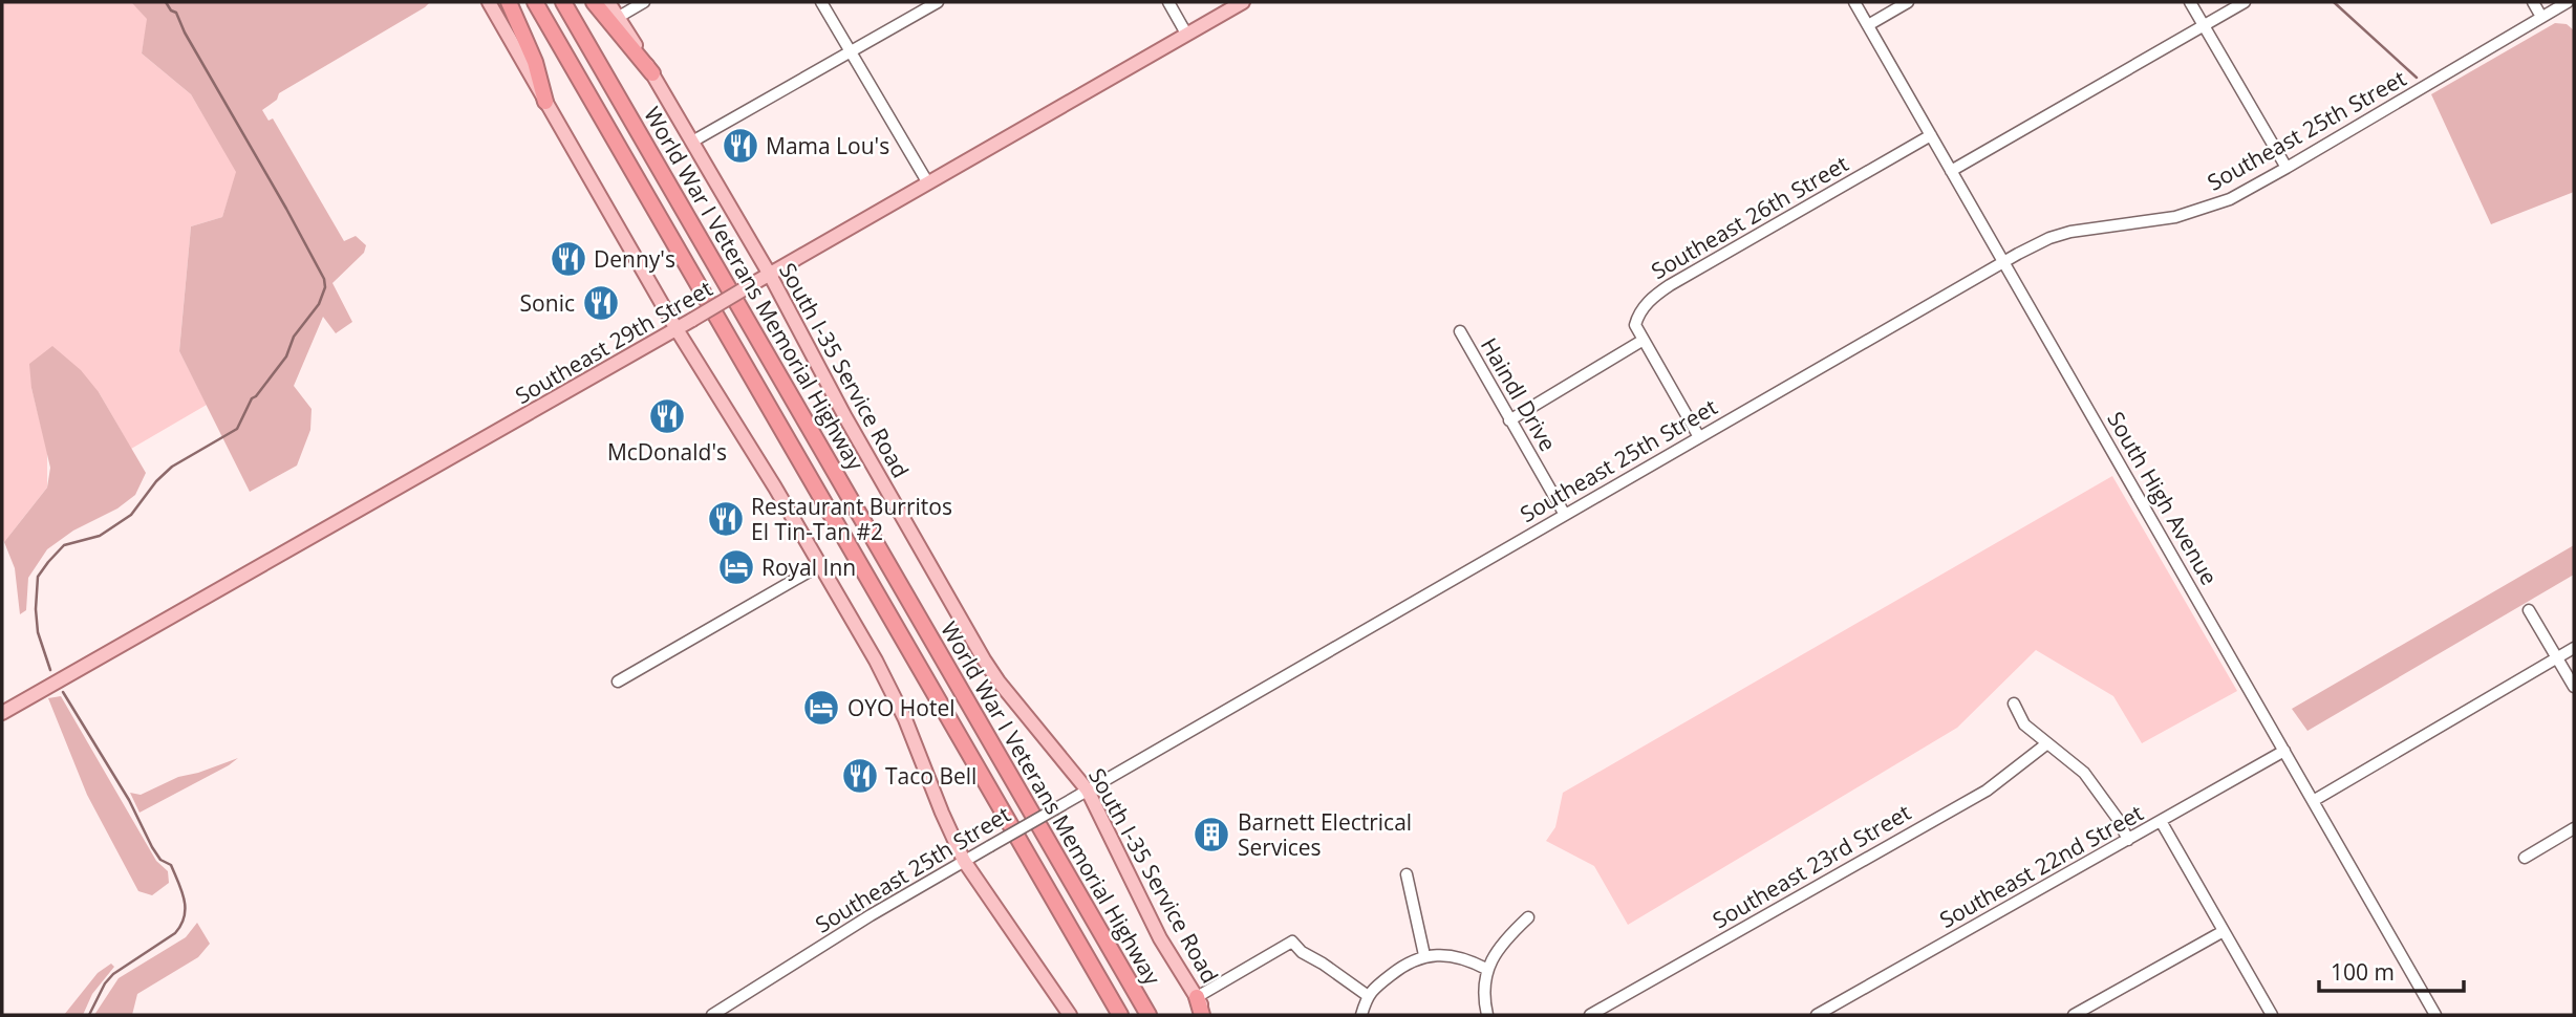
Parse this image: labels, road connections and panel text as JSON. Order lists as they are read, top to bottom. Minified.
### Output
{"streets":{"highway":["World War I Veterans Memorial Highway"],"main road":["Southeast 29th Street","South I-35 Service Road"],"street":["Southeast 25th Street","Southeast 26th Street","Haindl Drive","South High Avenue","Southeast 23rd Street","Southeast 22nd Street"]},"crossings":[["Southeast 25th Street","South I-35 Service Road"],["Southeast 25th Street","Haindl Drive"],["Southeast 25th Street","South High Avenue"],["Southeast 26th Street","South High Avenue"],["Southeast 29th Street","South I-35 Service Road"],["South High Avenue","Southeast 22nd Street"]],"places":{"restaurant":["Mama Lou's","Denny's","Sonic","McDonald's","Restaurant Burritos El Tin-Tan #2","Taco Bell"],"hotel":["Royal Inn","OYO Hotel"],"building":["Barnett Electrical Services"]},"scale_bar":"100 m"}
